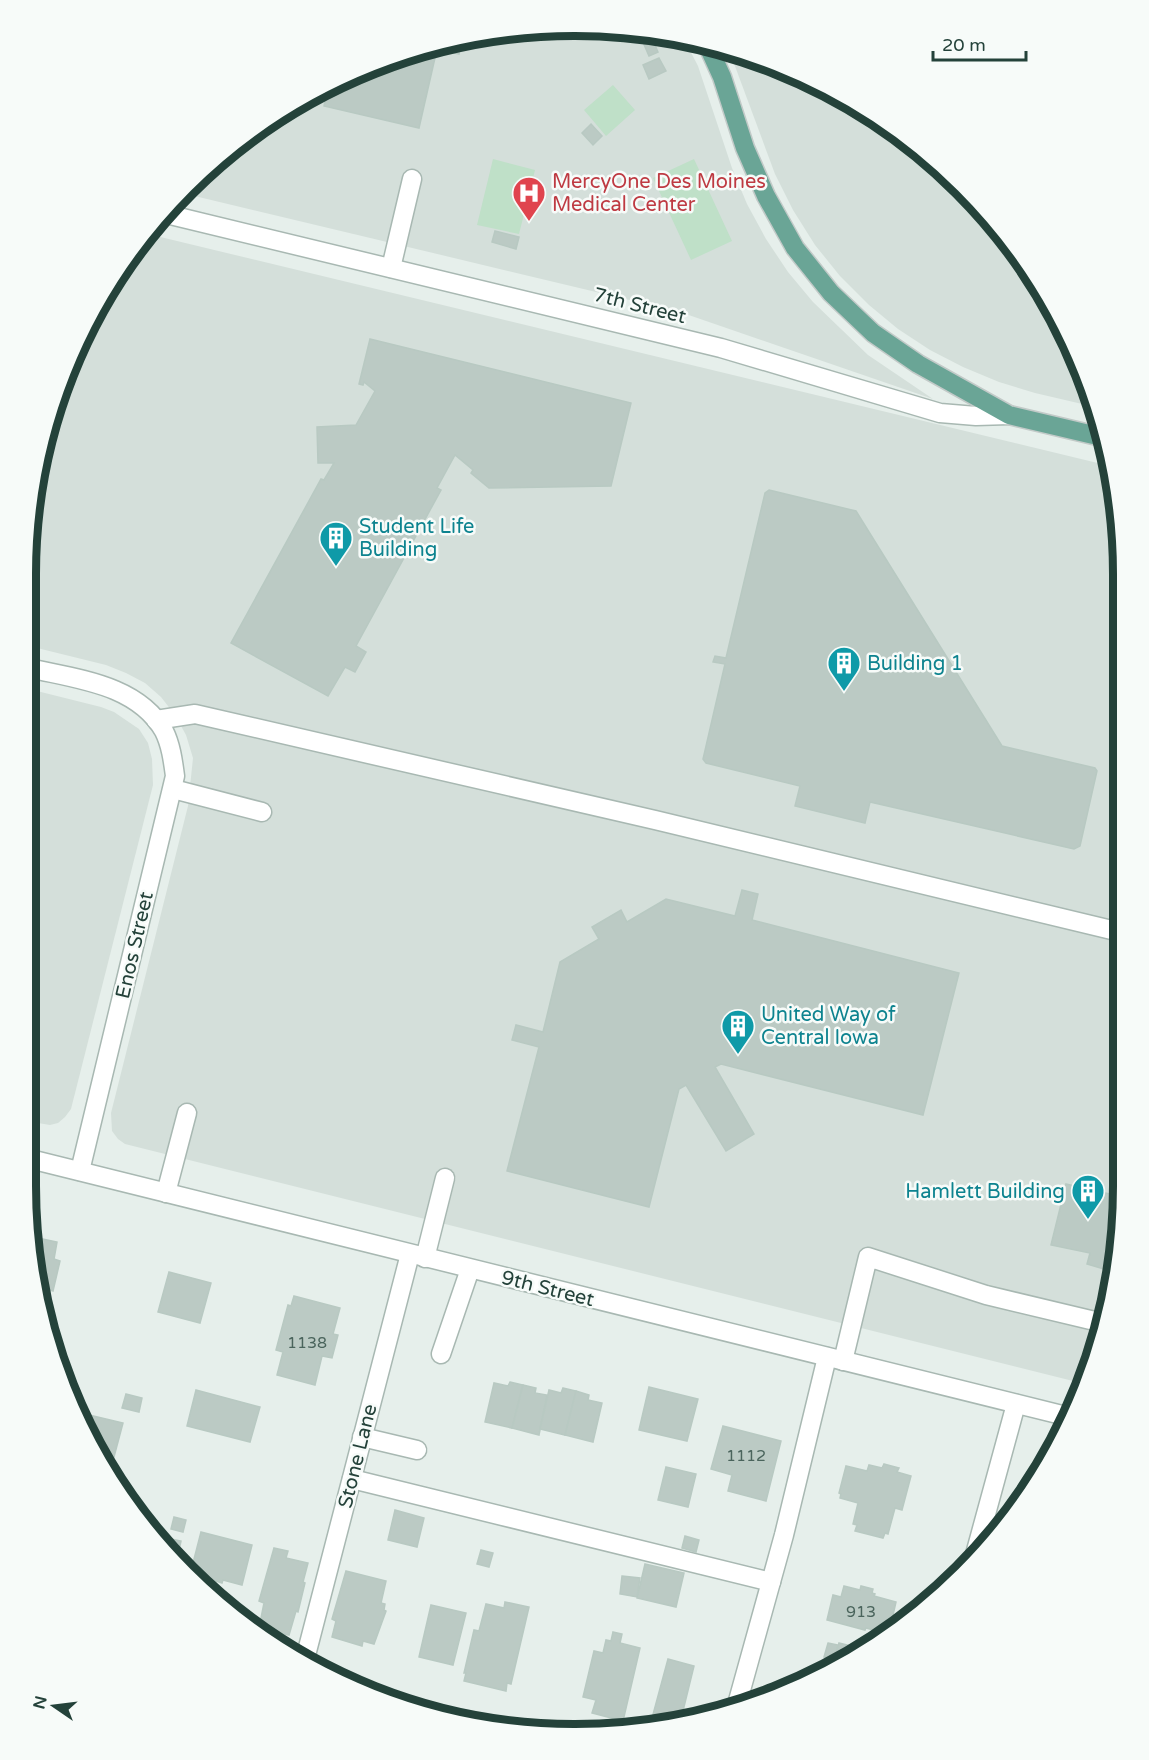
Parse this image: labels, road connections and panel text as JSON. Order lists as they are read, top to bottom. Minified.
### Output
{"streets":{"main road":["7th Street"],"street":["Enos Street","9th Street","Stone Lane"]},"crossings":[["Enos Street","9th Street"],["9th Street","Stone Lane"]],"places":{"hospital":["MercyOne Des Moines Medical Center"],"building":["Student Life Building","Building 1","United Way of Central Iowa","Hamlett Building"]},"house_numbers":["1138","1112","913"],"scale_bar":"20 m","north":"left"}
